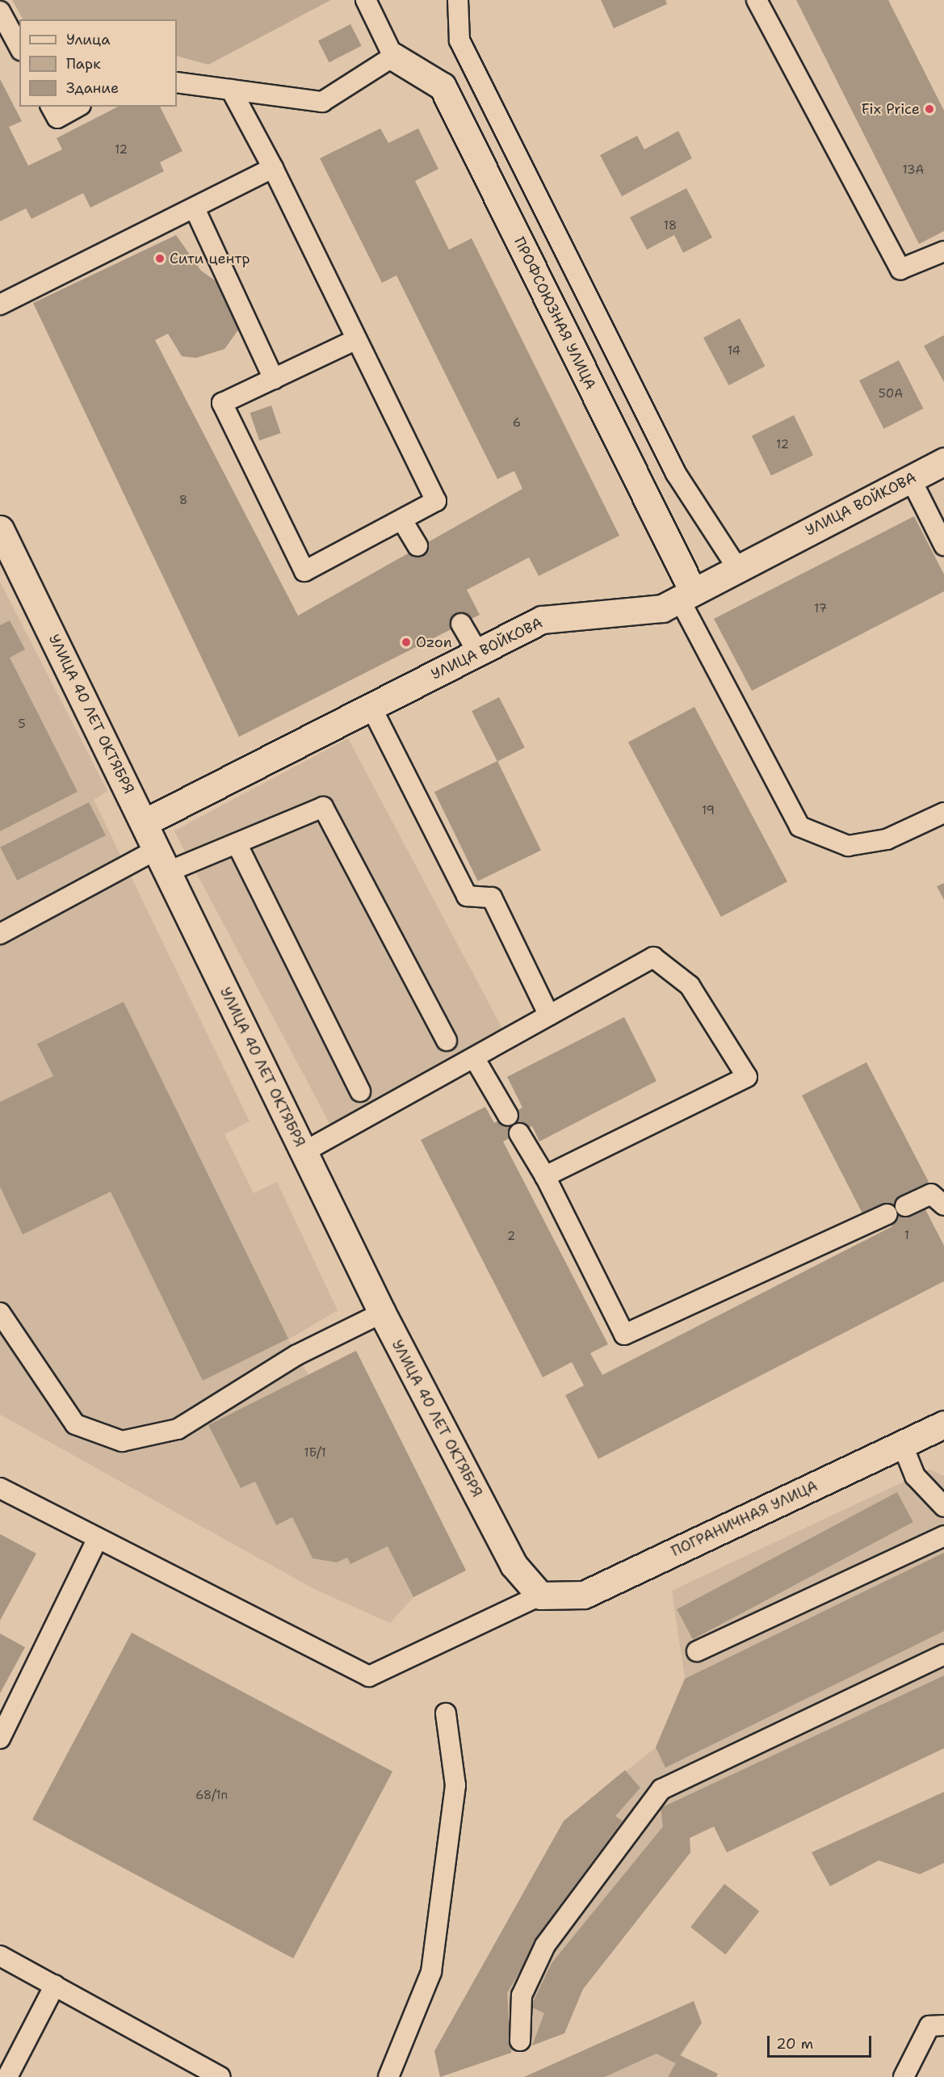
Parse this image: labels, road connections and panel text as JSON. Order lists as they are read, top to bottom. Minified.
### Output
{"streets":{"street":["ПРОФСОЮЗНАЯ УЛИЦА","УЛИЦА ВОЙКОВА","УЛИЦА 40 ЛЕТ ОКТЯБРЯ","ПОГРАНИЧНАЯ УЛИЦА"]},"crossings":[["ПРОФСОЮЗНАЯ УЛИЦА","УЛИЦА ВОЙКОВА"],["УЛИЦА ВОЙКОВА","УЛИЦА 40 ЛЕТ ОКТЯБРЯ"],["УЛИЦА 40 ЛЕТ ОКТЯБРЯ","ПОГРАНИЧНАЯ УЛИЦА"]],"places":["Fix Price","Сити центр","Ozon"],"house_numbers":["12","13А","18","14","50А","6","12","8","17","5","19","1","2","1Б/1","68/1п"],"legend":["Улица","Парк","Здание"],"scale_bar":"20 m"}
